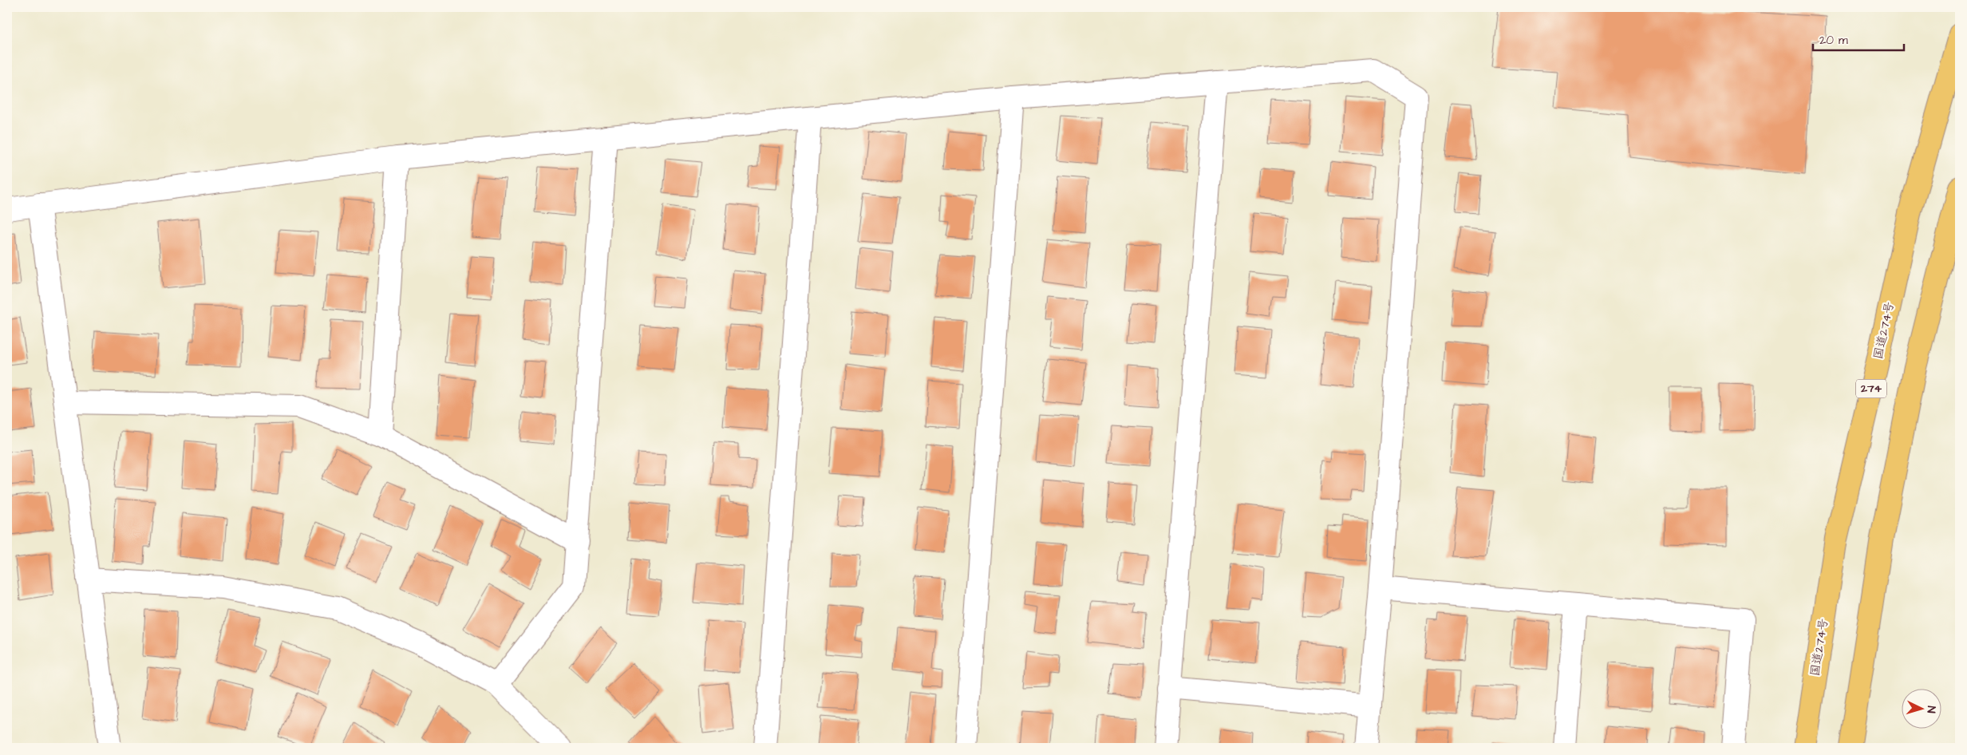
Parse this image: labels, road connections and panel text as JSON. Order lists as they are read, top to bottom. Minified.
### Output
{"streets":{"highway":["国道274号","274"]},"scale_bar":"20 m","north":"right"}
